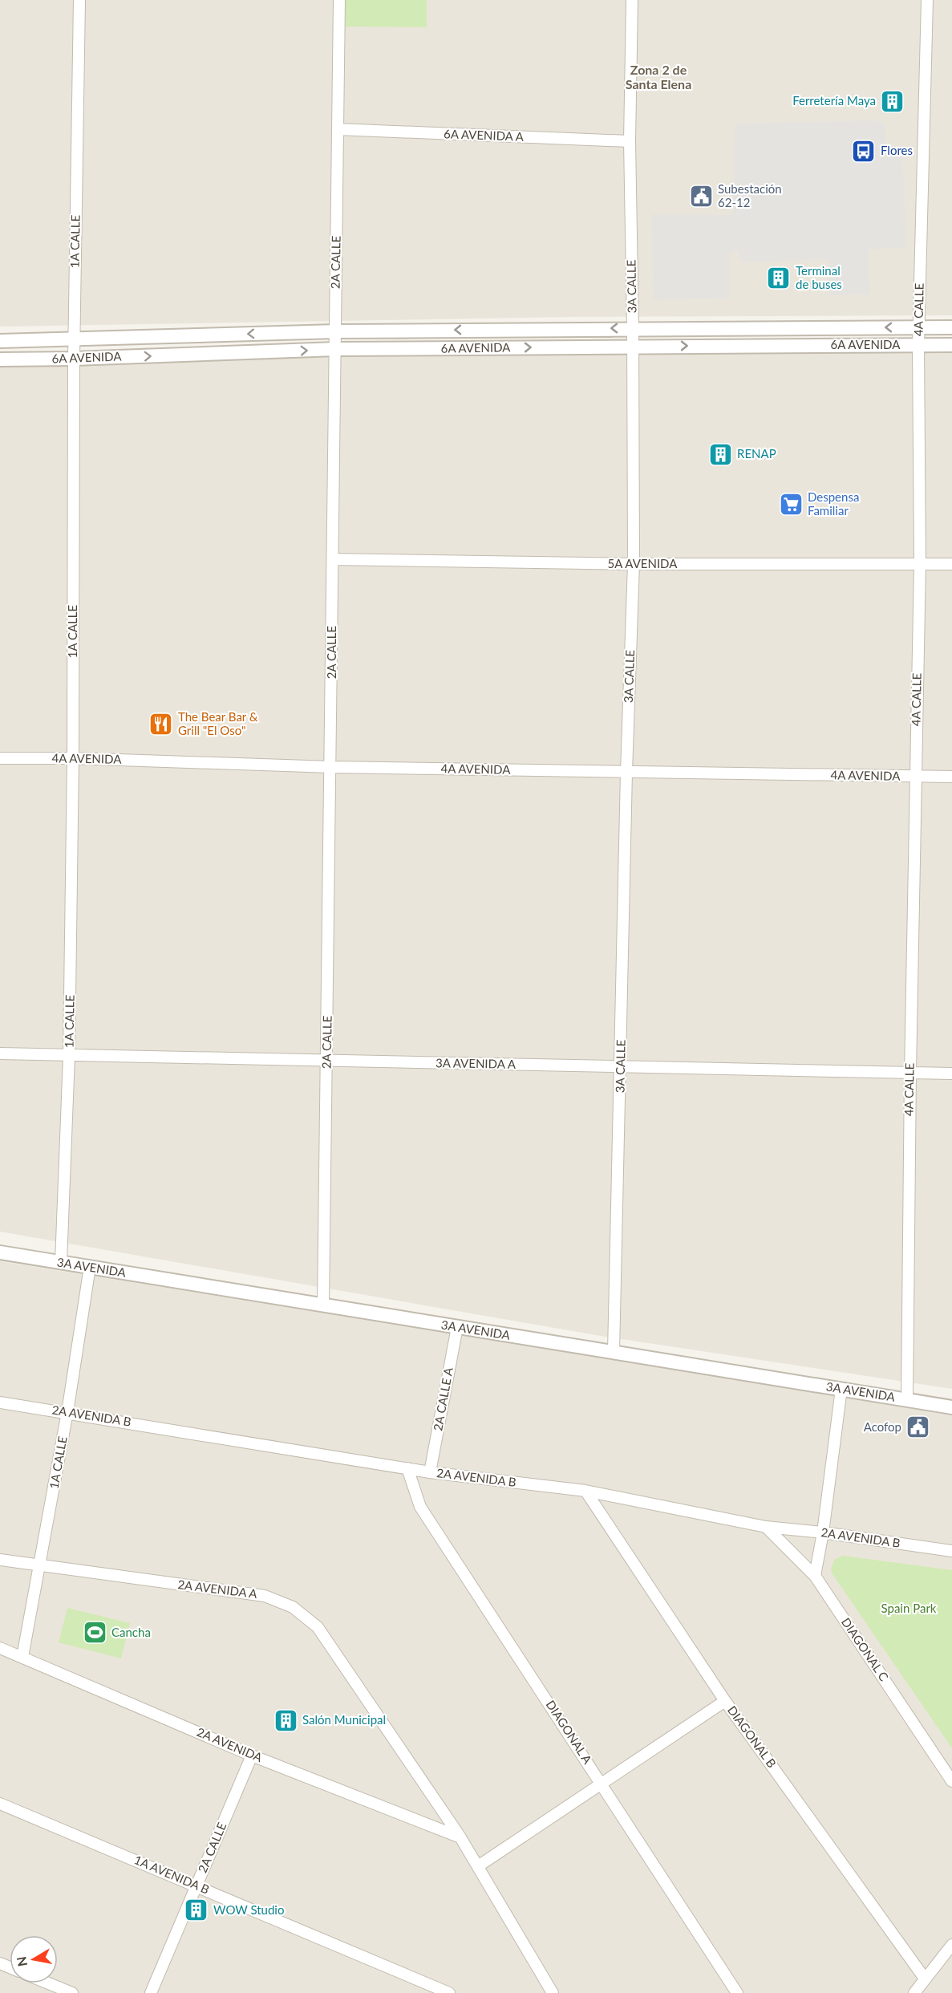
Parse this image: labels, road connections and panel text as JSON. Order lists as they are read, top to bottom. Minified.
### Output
{"streets":{"street":["6A AVENIDA A","1A CALLE","2A CALLE","3A CALLE","4A CALLE","6A AVENIDA","5A AVENIDA","4A AVENIDA","3A AVENIDA A","3A AVENIDA","2A CALLE A","2A AVENIDA B","2A AVENIDA A","DIAGONAL C","DIAGONAL A","DIAGONAL B","2A AVENIDA","1A AVENIDA B"]},"crossings":[["6A AVENIDA A","2A CALLE"],["6A AVENIDA A","3A CALLE"],["1A CALLE","6A AVENIDA"],["1A CALLE","4A AVENIDA"],["1A CALLE","3A AVENIDA A"],["1A CALLE","3A AVENIDA"],["1A CALLE","2A AVENIDA B"],["1A CALLE","2A AVENIDA A"],["1A CALLE","2A AVENIDA"],["2A CALLE","6A AVENIDA"],["2A CALLE","5A AVENIDA"],["2A CALLE","4A AVENIDA"],["2A CALLE","3A AVENIDA A"],["2A CALLE","3A AVENIDA"],["2A CALLE","2A AVENIDA"],["2A CALLE","1A AVENIDA B"],["3A CALLE","6A AVENIDA"],["3A CALLE","5A AVENIDA"],["3A CALLE","4A AVENIDA"],["3A CALLE","3A AVENIDA A"],["3A CALLE","3A AVENIDA"],["4A CALLE","6A AVENIDA"],["4A CALLE","5A AVENIDA"],["4A CALLE","4A AVENIDA"],["4A CALLE","3A AVENIDA A"],["4A CALLE","3A AVENIDA"],["3A AVENIDA","2A CALLE A"],["2A CALLE A","2A AVENIDA B"],["2A AVENIDA B","DIAGONAL C"],["2A AVENIDA B","DIAGONAL A"],["2A AVENIDA B","DIAGONAL B"],["2A AVENIDA A","2A AVENIDA"]],"districts":["Zona 2 de Santa Elena"],"parks":["Spain Park"],"places":{"building":["Ferretería Maya","Terminal de buses","RENAP","Salón Municipal","WOW Studio"],"bus stop":["Flores"],"public building":["Subestación 62-12","Acofop"],"supermarket":["Despensa Familiar"],"restaurant":["The Bear Bar & Grill \"El Oso\""],"sports":["Cancha"]},"north":"left"}
